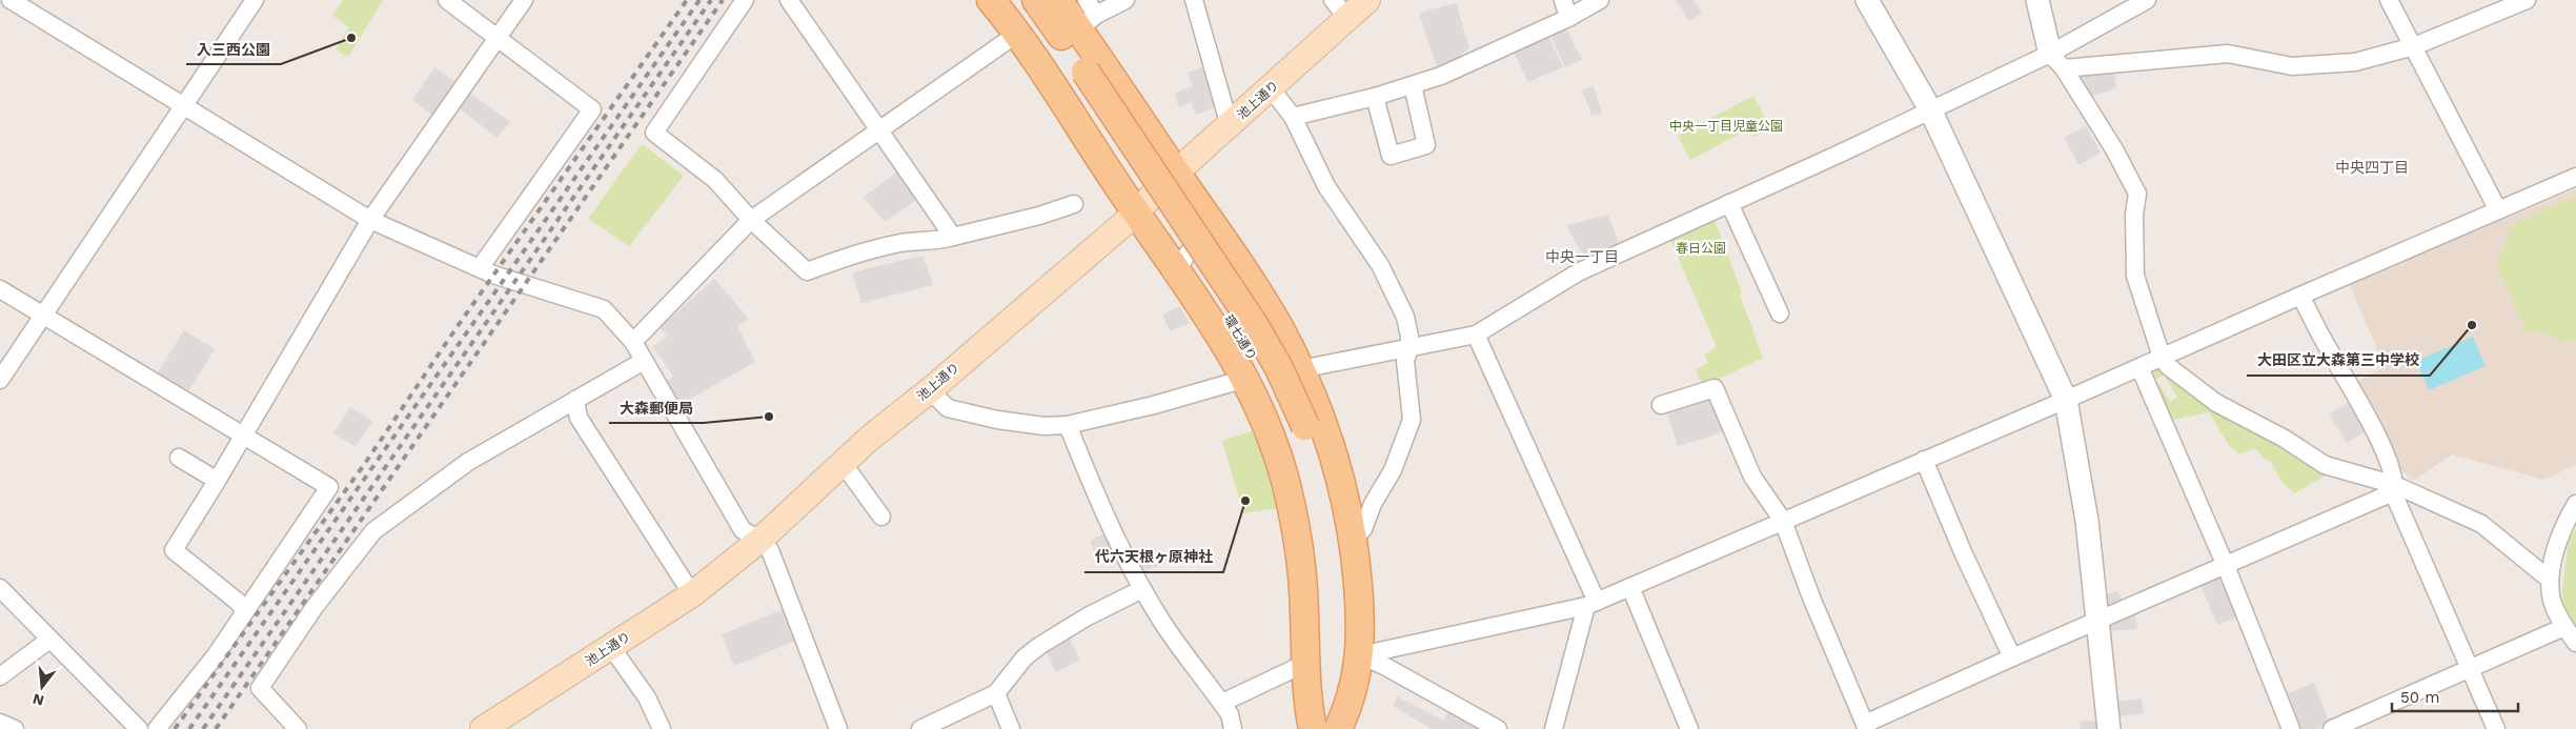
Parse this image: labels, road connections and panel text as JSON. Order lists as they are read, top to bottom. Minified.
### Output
{"streets":{"main road":["池上通り","環七通り"]},"districts":["中央四丁目","中央一丁目"],"parks":["中央一丁目児童公園","春日公園"],"places":["入三西公園","大田区立大森第三中学校","大森郵便局","代六天根ヶ原神社"],"scale_bar":"50 m","north":"bottom"}
